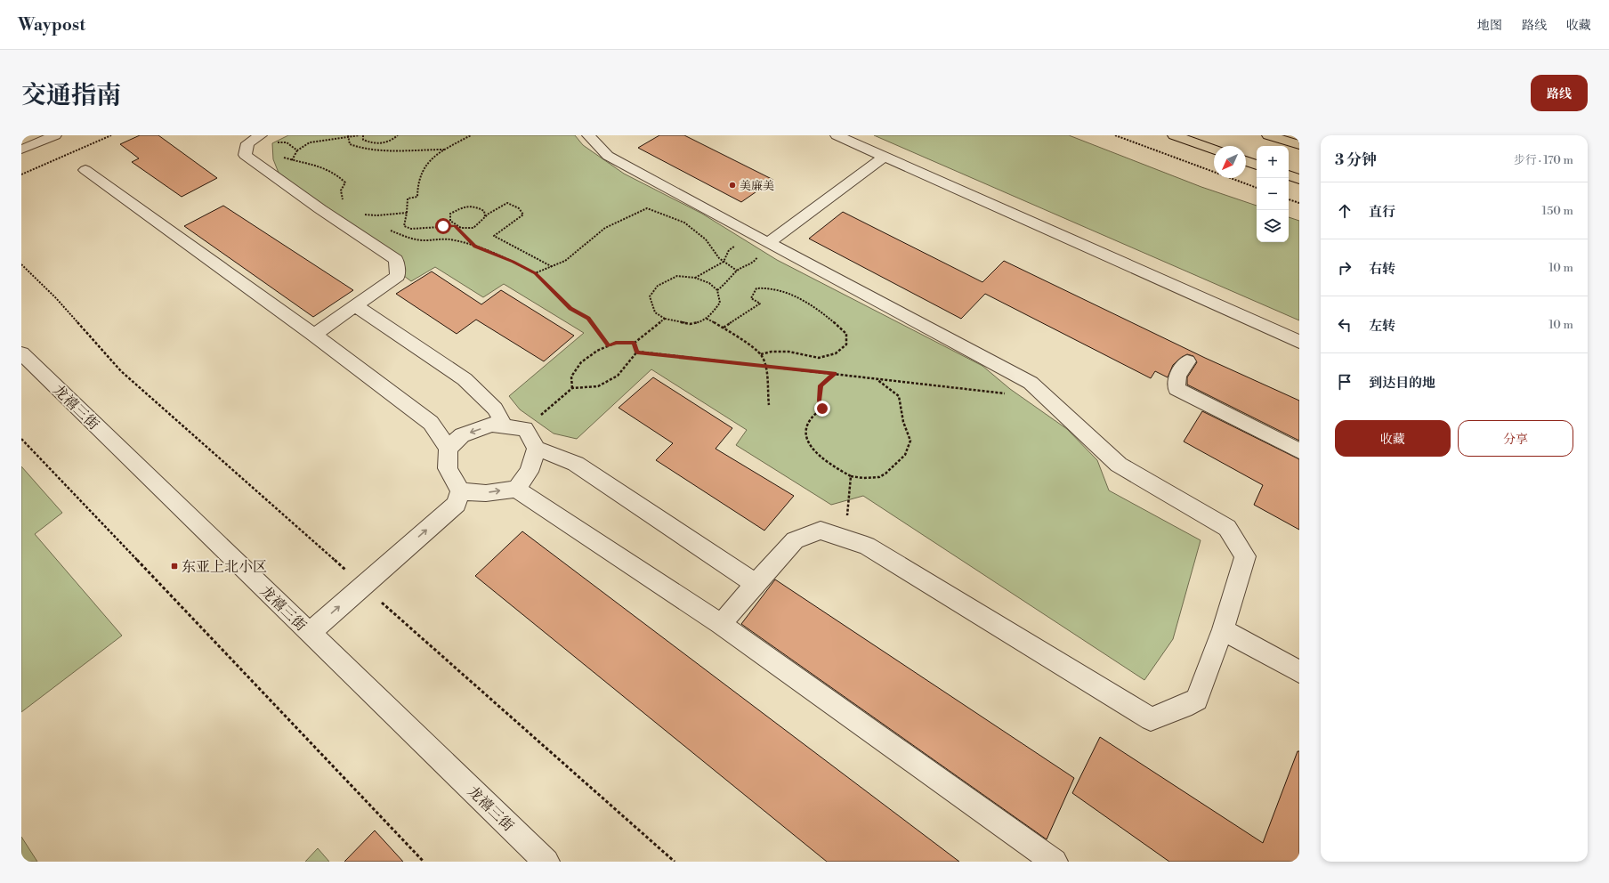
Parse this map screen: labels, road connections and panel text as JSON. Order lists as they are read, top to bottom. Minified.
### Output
{"streets":{"street":["龙禧三街"]},"places":{"other":["美廉美"],"transit":["东亚上北小区"]},"north":"bottom left","page":{"header":"Waypost","nav":["地图","路线","收藏"],"title":"交通指南","buttons":["路线",["收藏","分享"]],"heading":["3 分钟","步行 · 170 m"],"map_buttons":["+","−"],"list":[["直行","150 m"],["右转","10 m"],["左转","10 m"],"到达目的地"]}}
